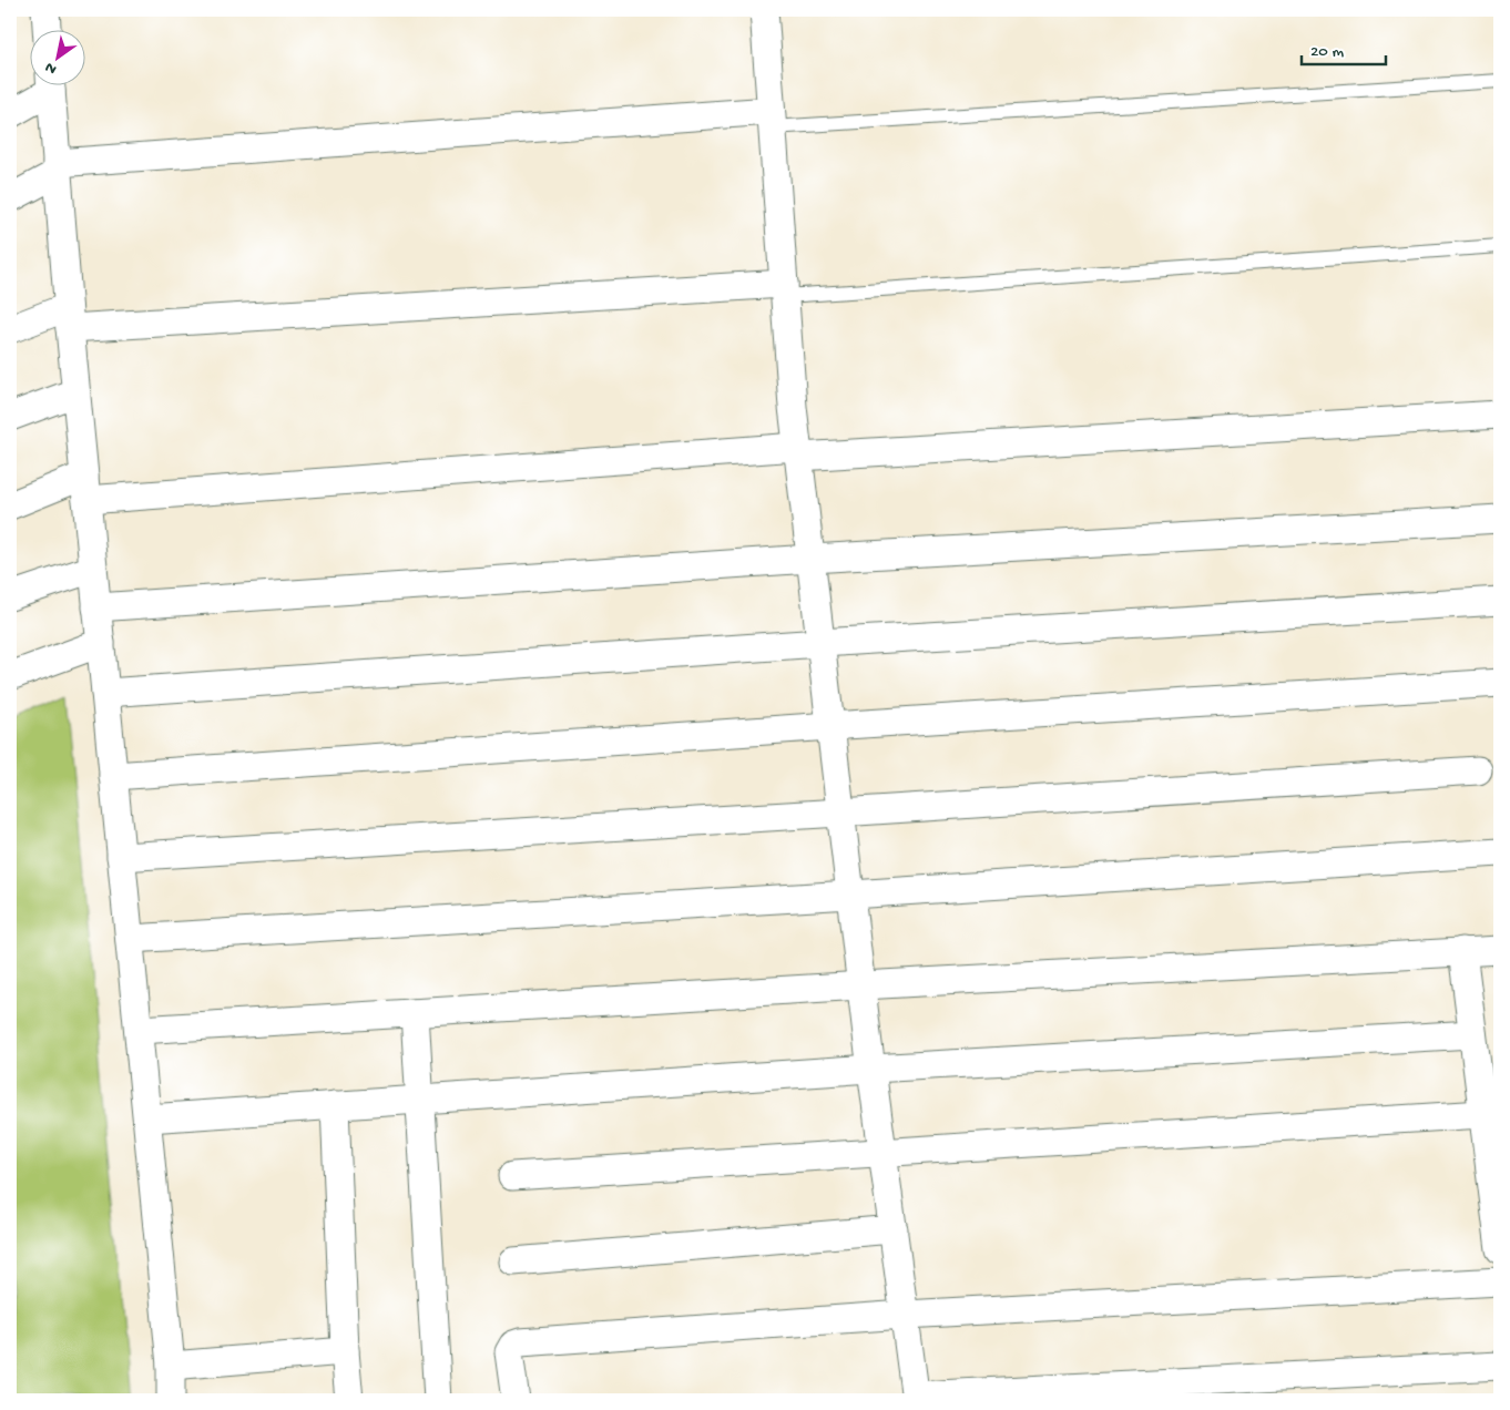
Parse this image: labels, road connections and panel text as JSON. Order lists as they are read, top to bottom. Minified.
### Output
{"scale_bar":"20 m","north":"bottom left"}
